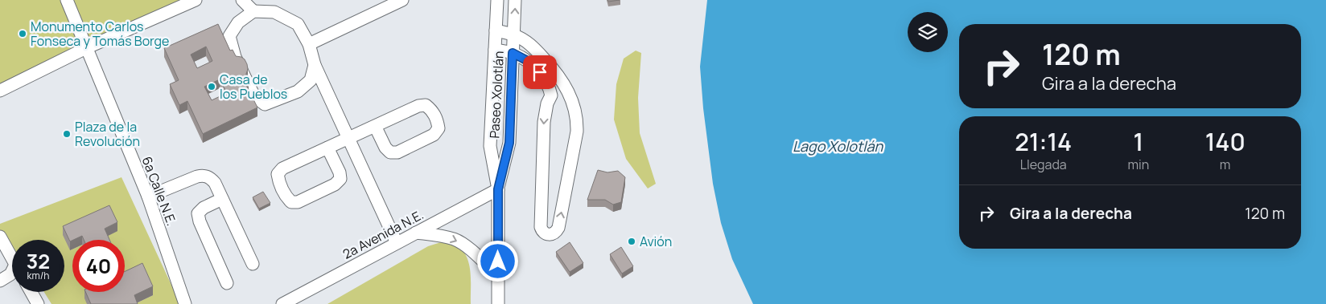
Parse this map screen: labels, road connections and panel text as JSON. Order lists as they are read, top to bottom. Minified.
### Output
{"streets":{"street":["Paseo Xolotlán","6a Calle N.E.","2a Avenida N.E."]},"crossings":[["Paseo Xolotlán","2a Avenida N.E."]],"water":["Lago Xolotlán"],"places":["Monumento Carlos Fonseca y Tomás Borge","Casa de los Pueblos","Plaza de la Revolución","Avión"],"page":{"turn":["120 m","Gira a la derecha"],"eta":["21:14","Llegada","1","min","140","m"],"list":[{"name":"Gira a la derecha","value":"120 m"}],"speed":"32 km/h","limit":"40"}}
